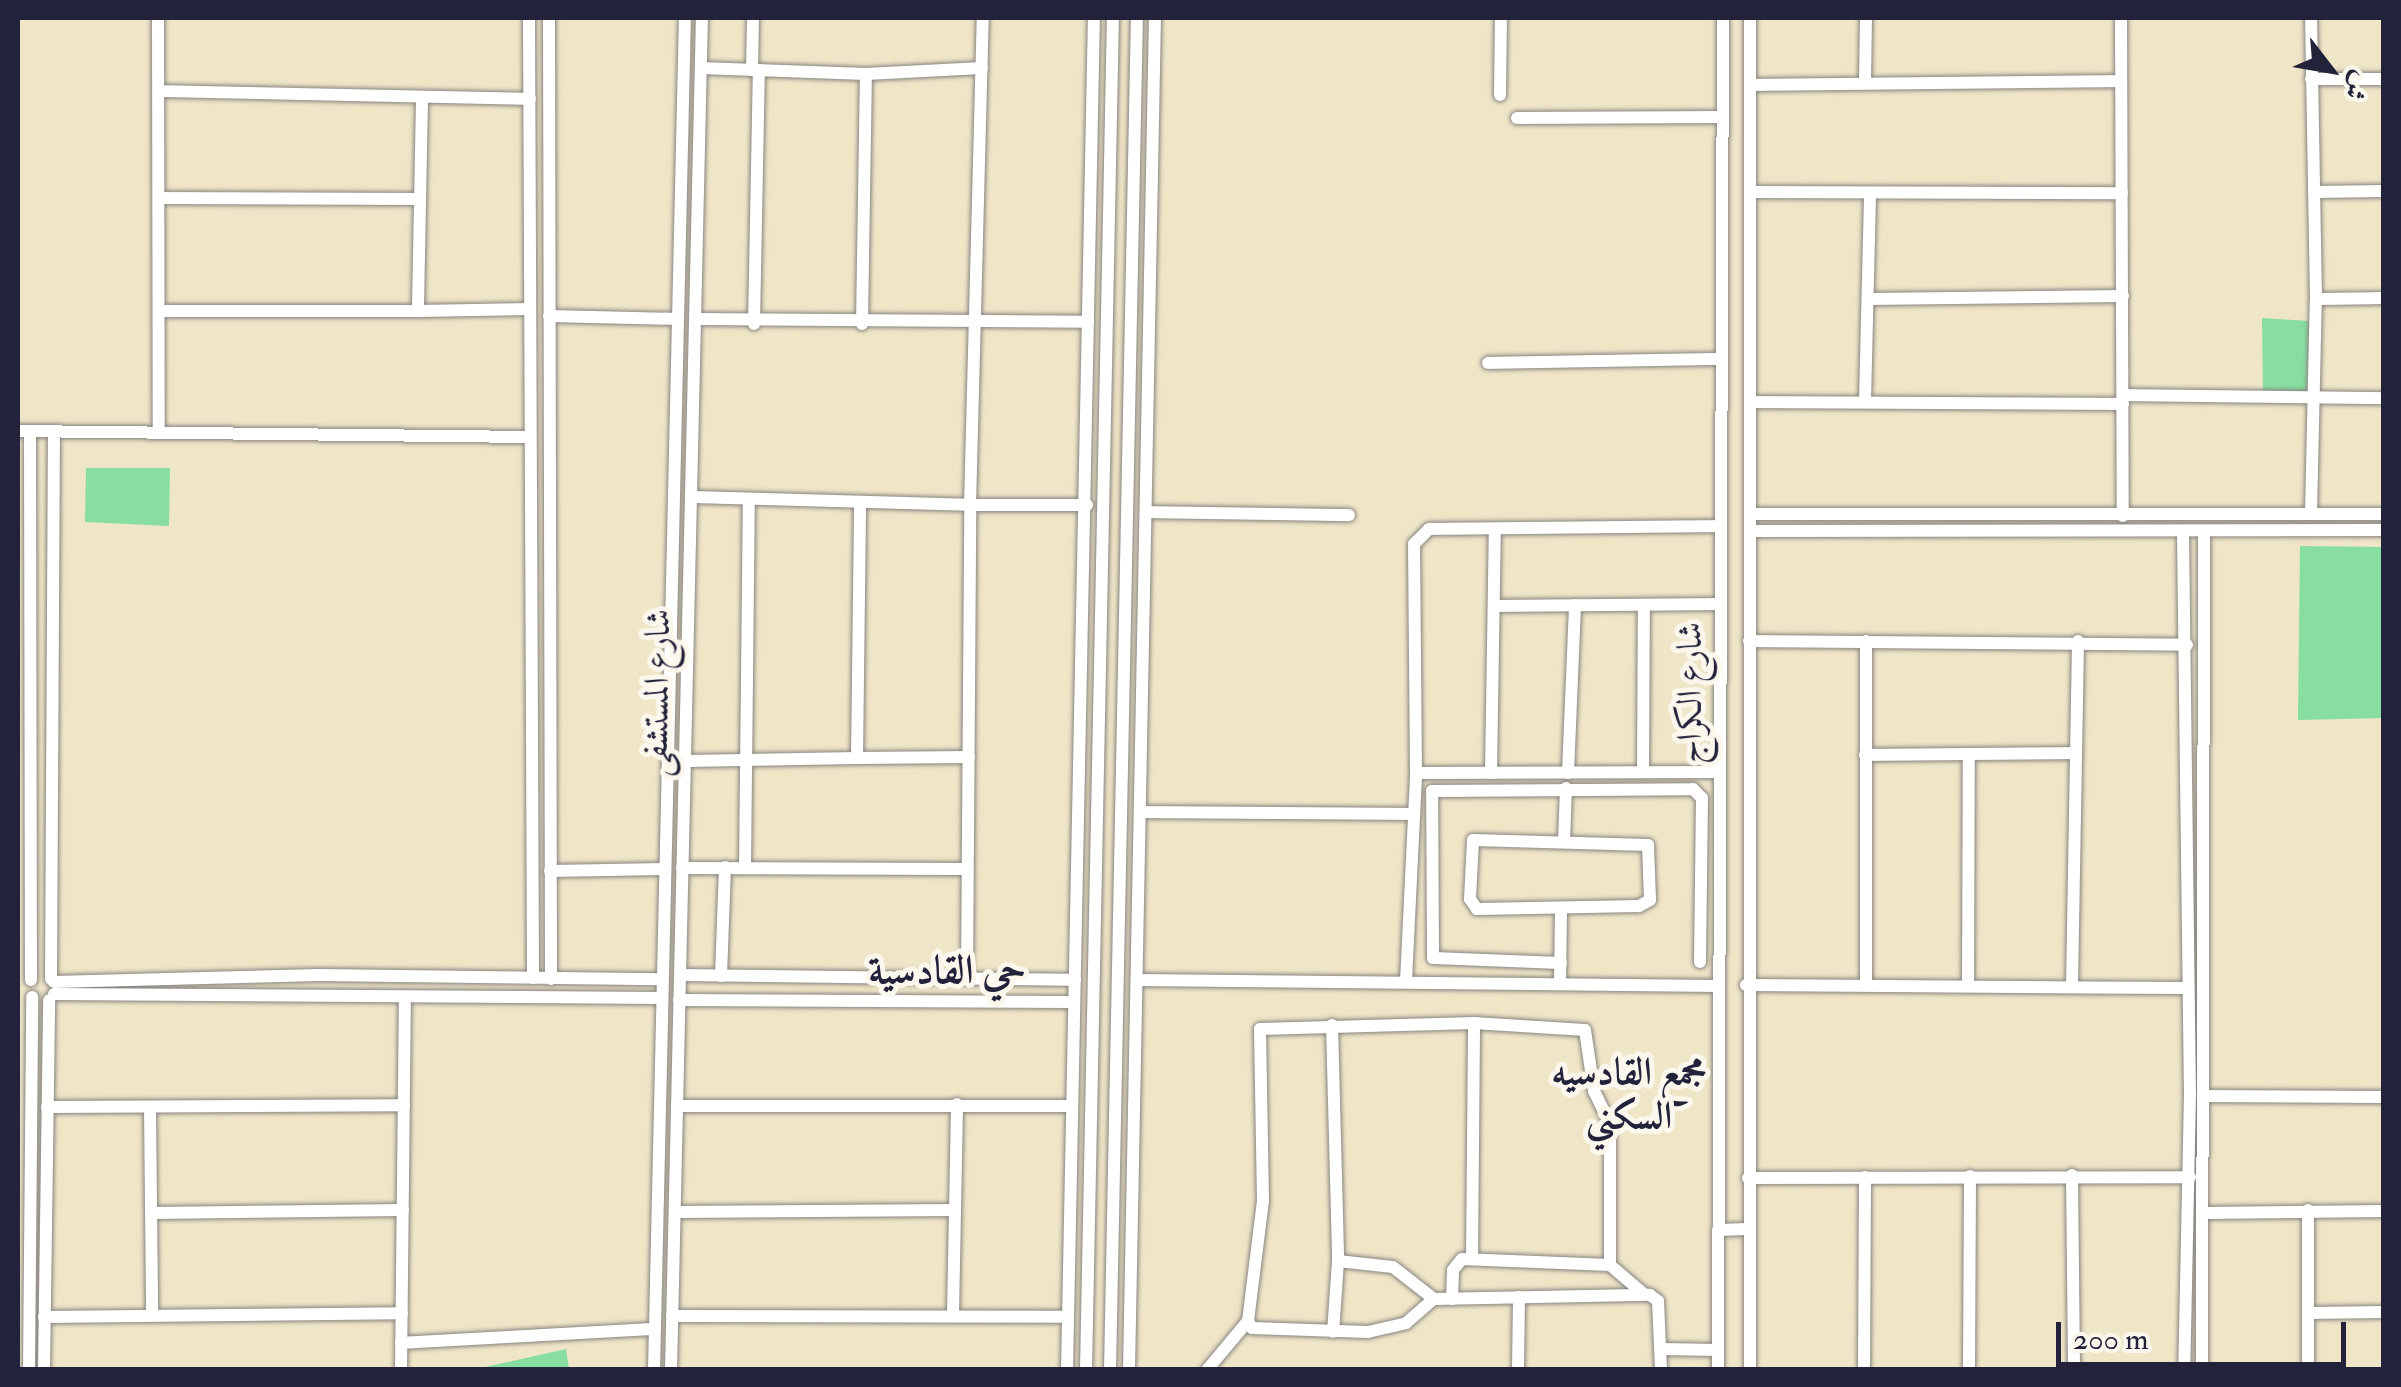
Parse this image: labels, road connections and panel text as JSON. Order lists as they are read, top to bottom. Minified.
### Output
{"streets":{"street":["شارع المستشفى","شارع الكراج"]},"districts":["حي القادسية","مجمع القادسيه السكني"],"scale_bar":"200 m","north":"bottom right"}
